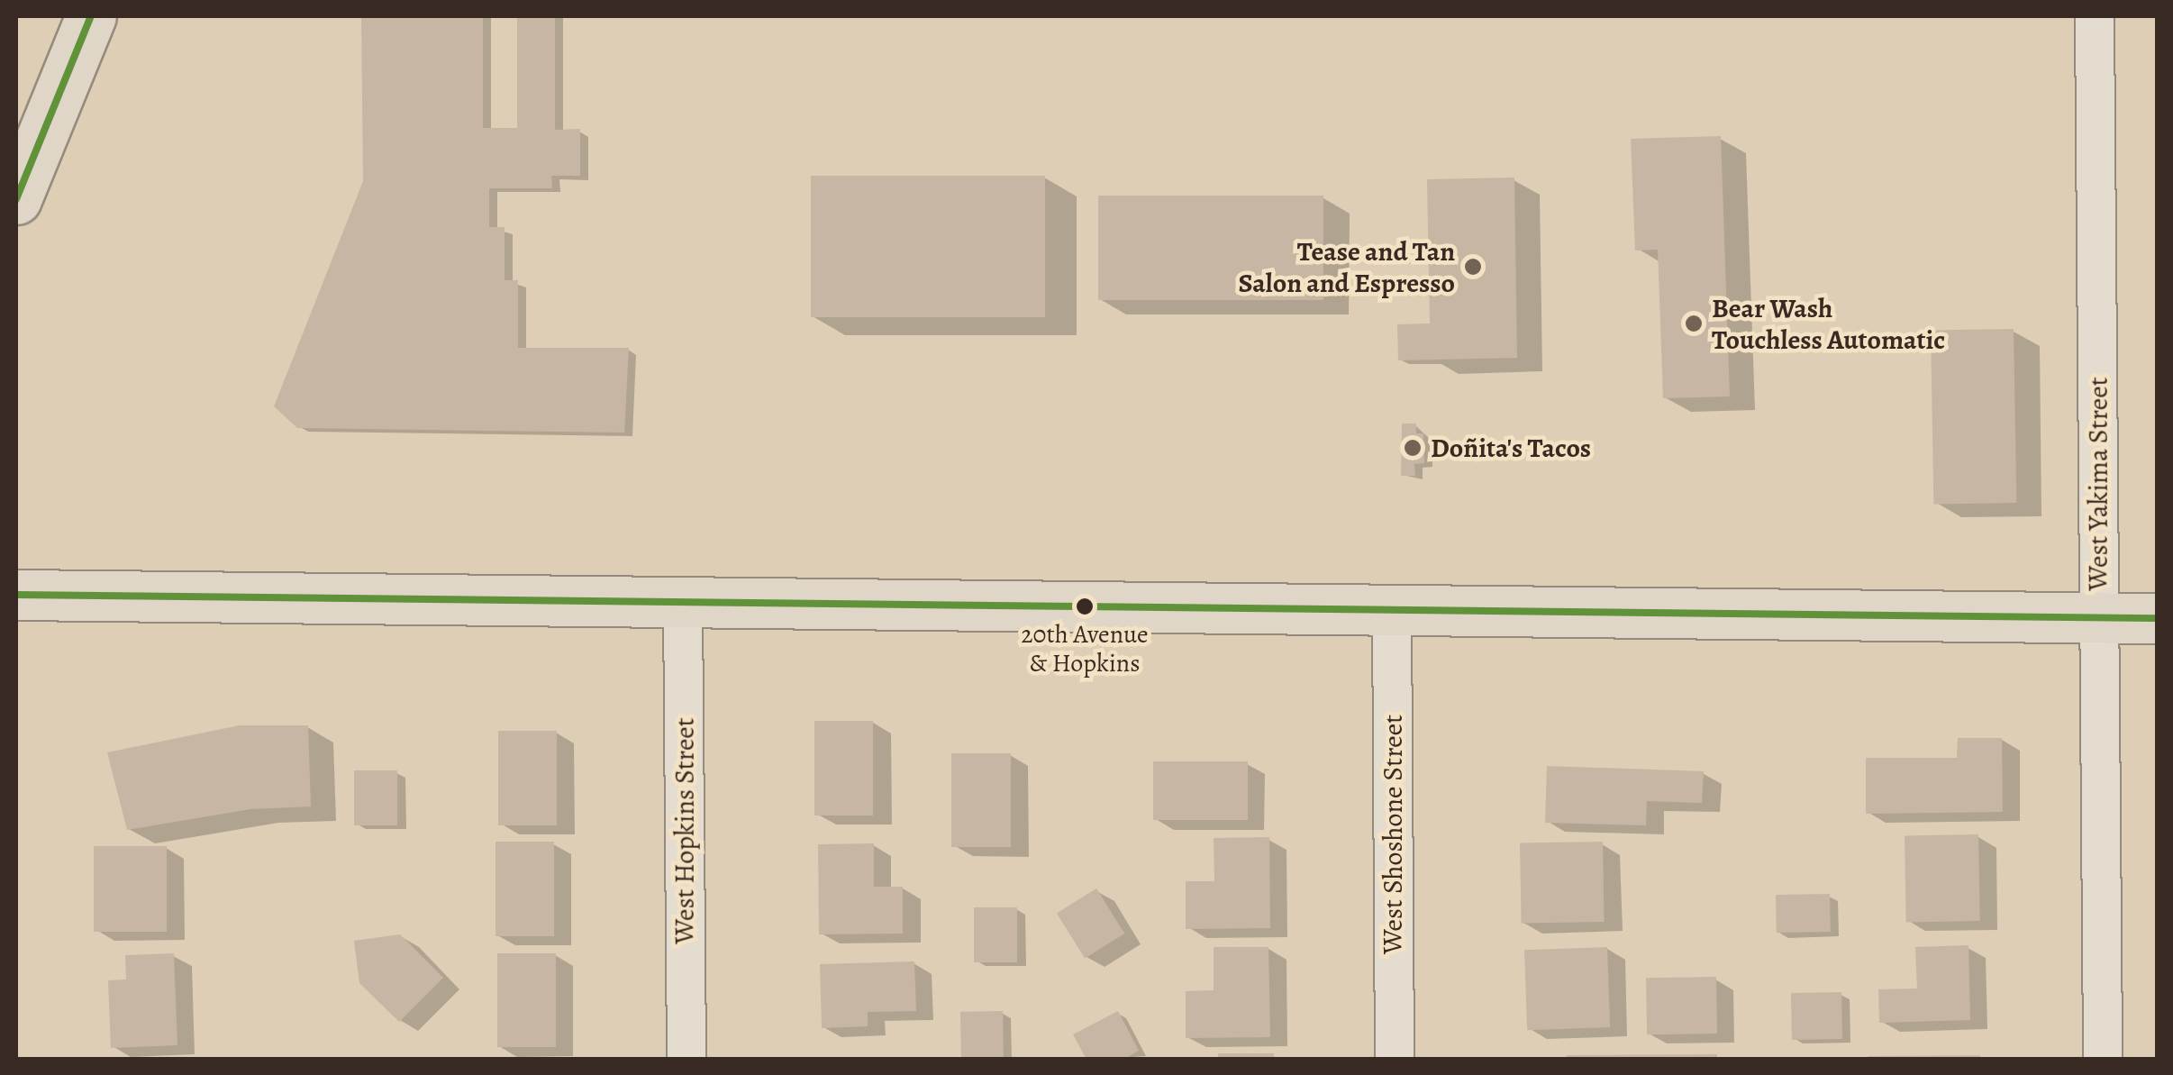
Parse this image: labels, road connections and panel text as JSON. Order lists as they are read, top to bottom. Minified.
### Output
{"streets":{"street":["West Yakima Street","West Hopkins Street","West Shoshone Street"]},"places":["Tease and Tan Salon and Espresso","Bear Wash Touchless Automatic","Doñita's Tacos","20th Avenue & Hopkins"]}
